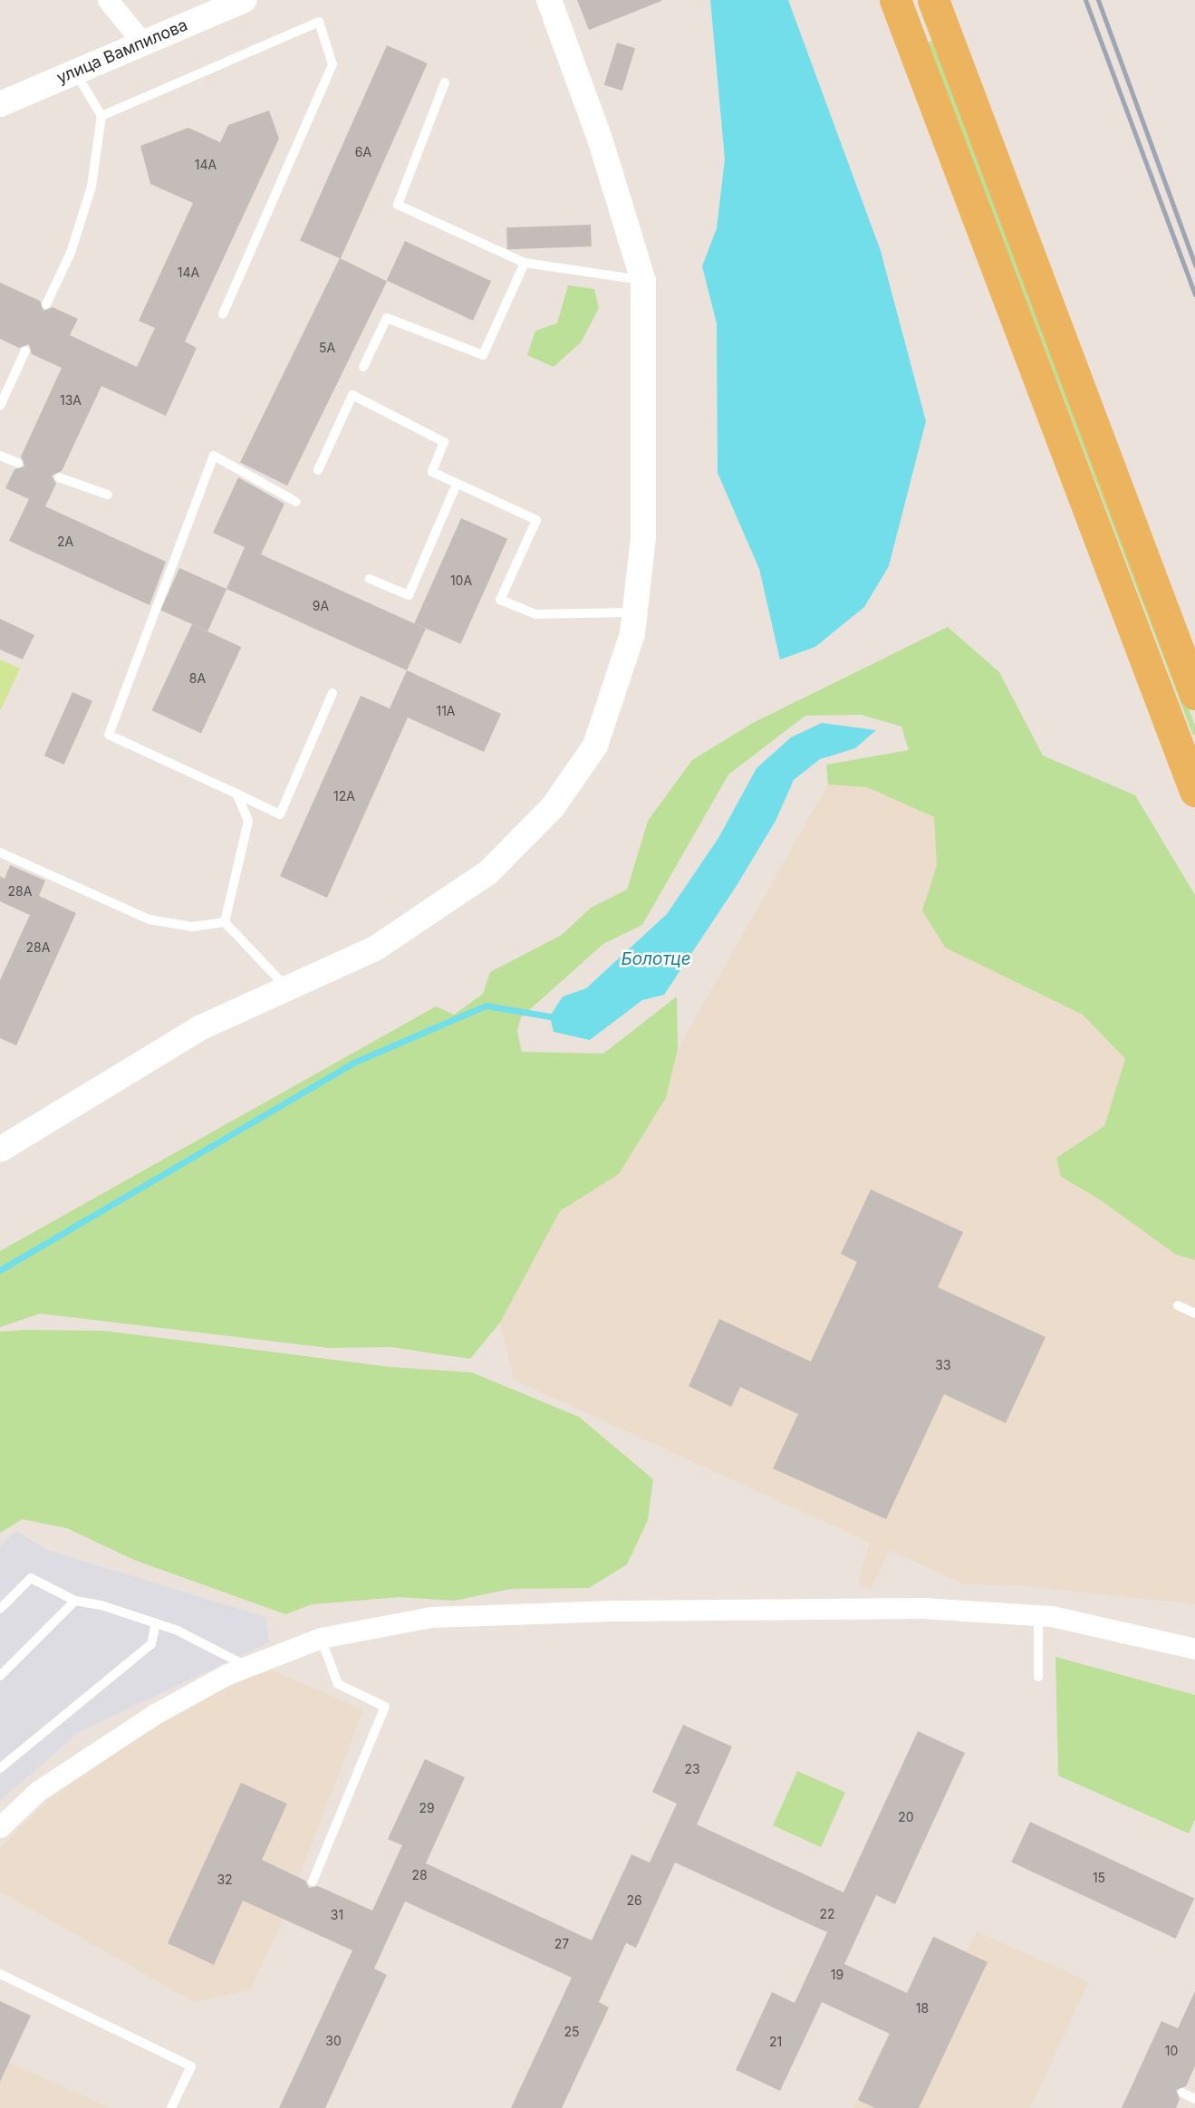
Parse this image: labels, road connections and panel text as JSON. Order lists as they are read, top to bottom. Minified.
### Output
{"streets":{"street":["улица Вампилова"]},"water":["Болотце"],"house_numbers":["6А","14А","14А","5А","13А","2А","10А","9А","8А","11А","12А","28А","28А","33","23","29","20","28","15","32","26","22","31","27","19","18","25","30","21","10"]}
